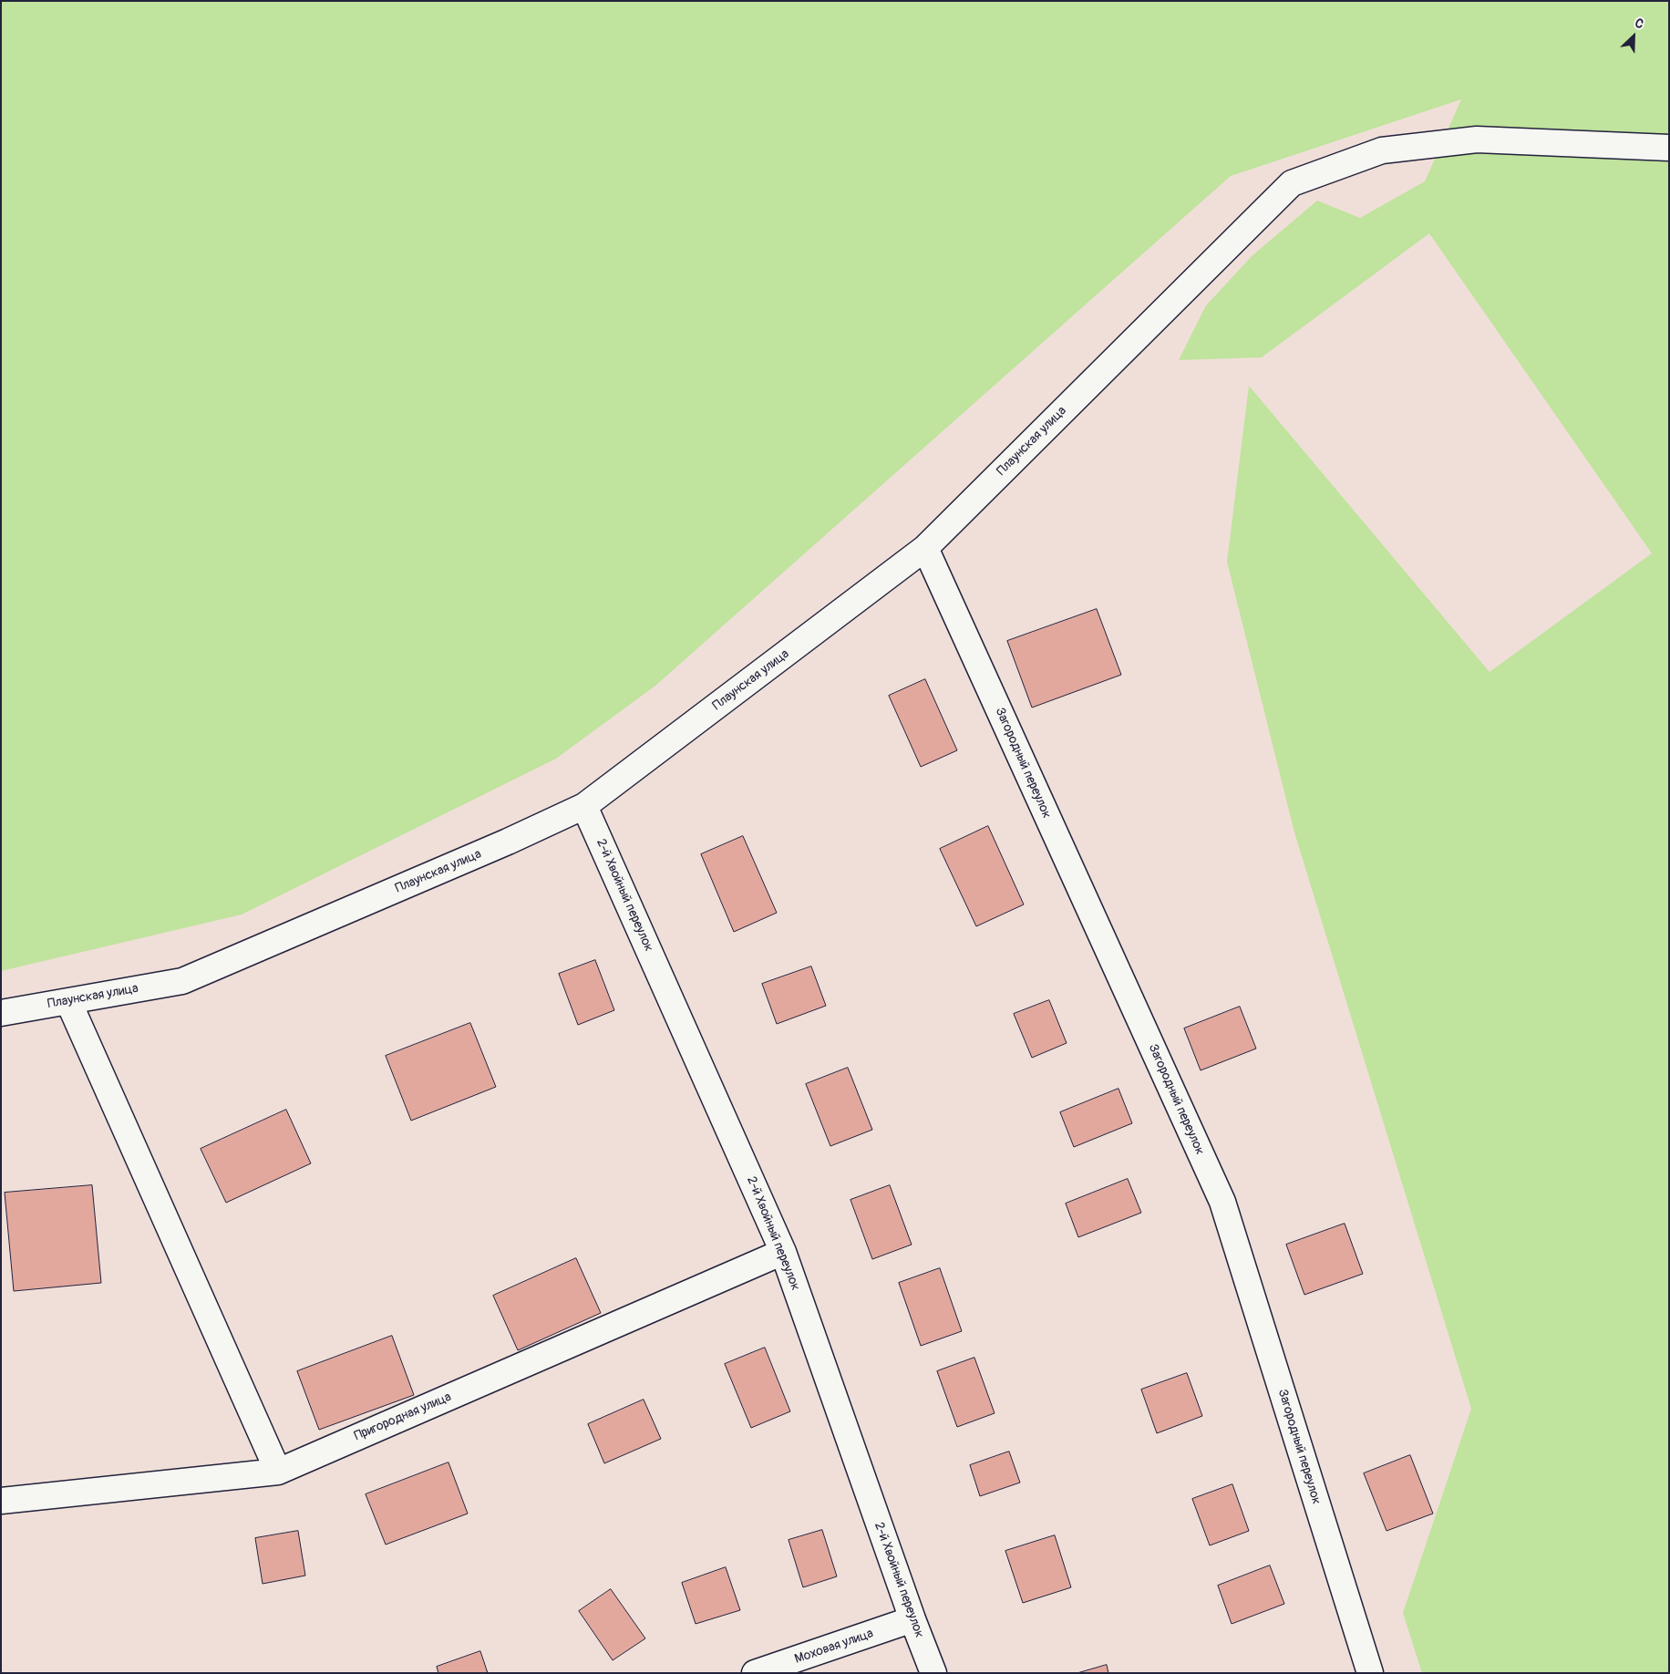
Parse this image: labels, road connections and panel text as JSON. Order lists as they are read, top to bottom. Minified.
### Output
{"streets":{"street":["Плаунская улица","Загородный переулок","2-й Хвойный переулок","Пригородная улица","Моховая улица"]},"crossings":[["Плаунская улица","Загородный переулок"],["Плаунская улица","2-й Хвойный переулок"],["2-й Хвойный переулок","Пригородная улица"],["2-й Хвойный переулок","Моховая улица"]],"north":"top right"}
